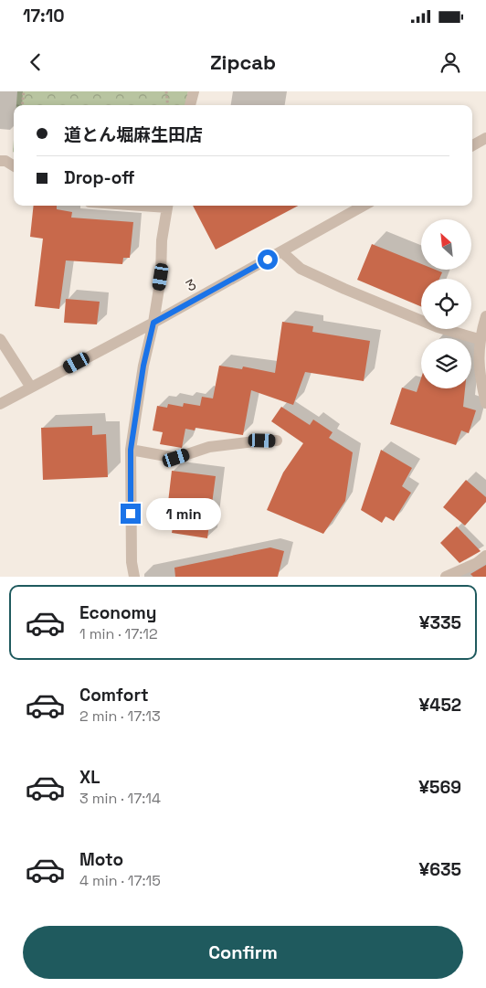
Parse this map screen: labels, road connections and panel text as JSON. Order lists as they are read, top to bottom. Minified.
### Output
{"streets":{"street":["3"]},"north":"top left","page":{"status":"17:10","header":"Zipcab","banner":["道とん堀麻生田店","Drop-off"],"bubble":"1 min","list":[{"name":"Economy","note":"1 min · 17:12","value":"¥335"},{"name":"Comfort","note":"2 min · 17:13","value":"¥452"},{"name":"XL","note":"3 min · 17:14","value":"¥569"},{"name":"Moto","note":"4 min · 17:15","value":"¥635"}],"buttons":"Confirm"}}
